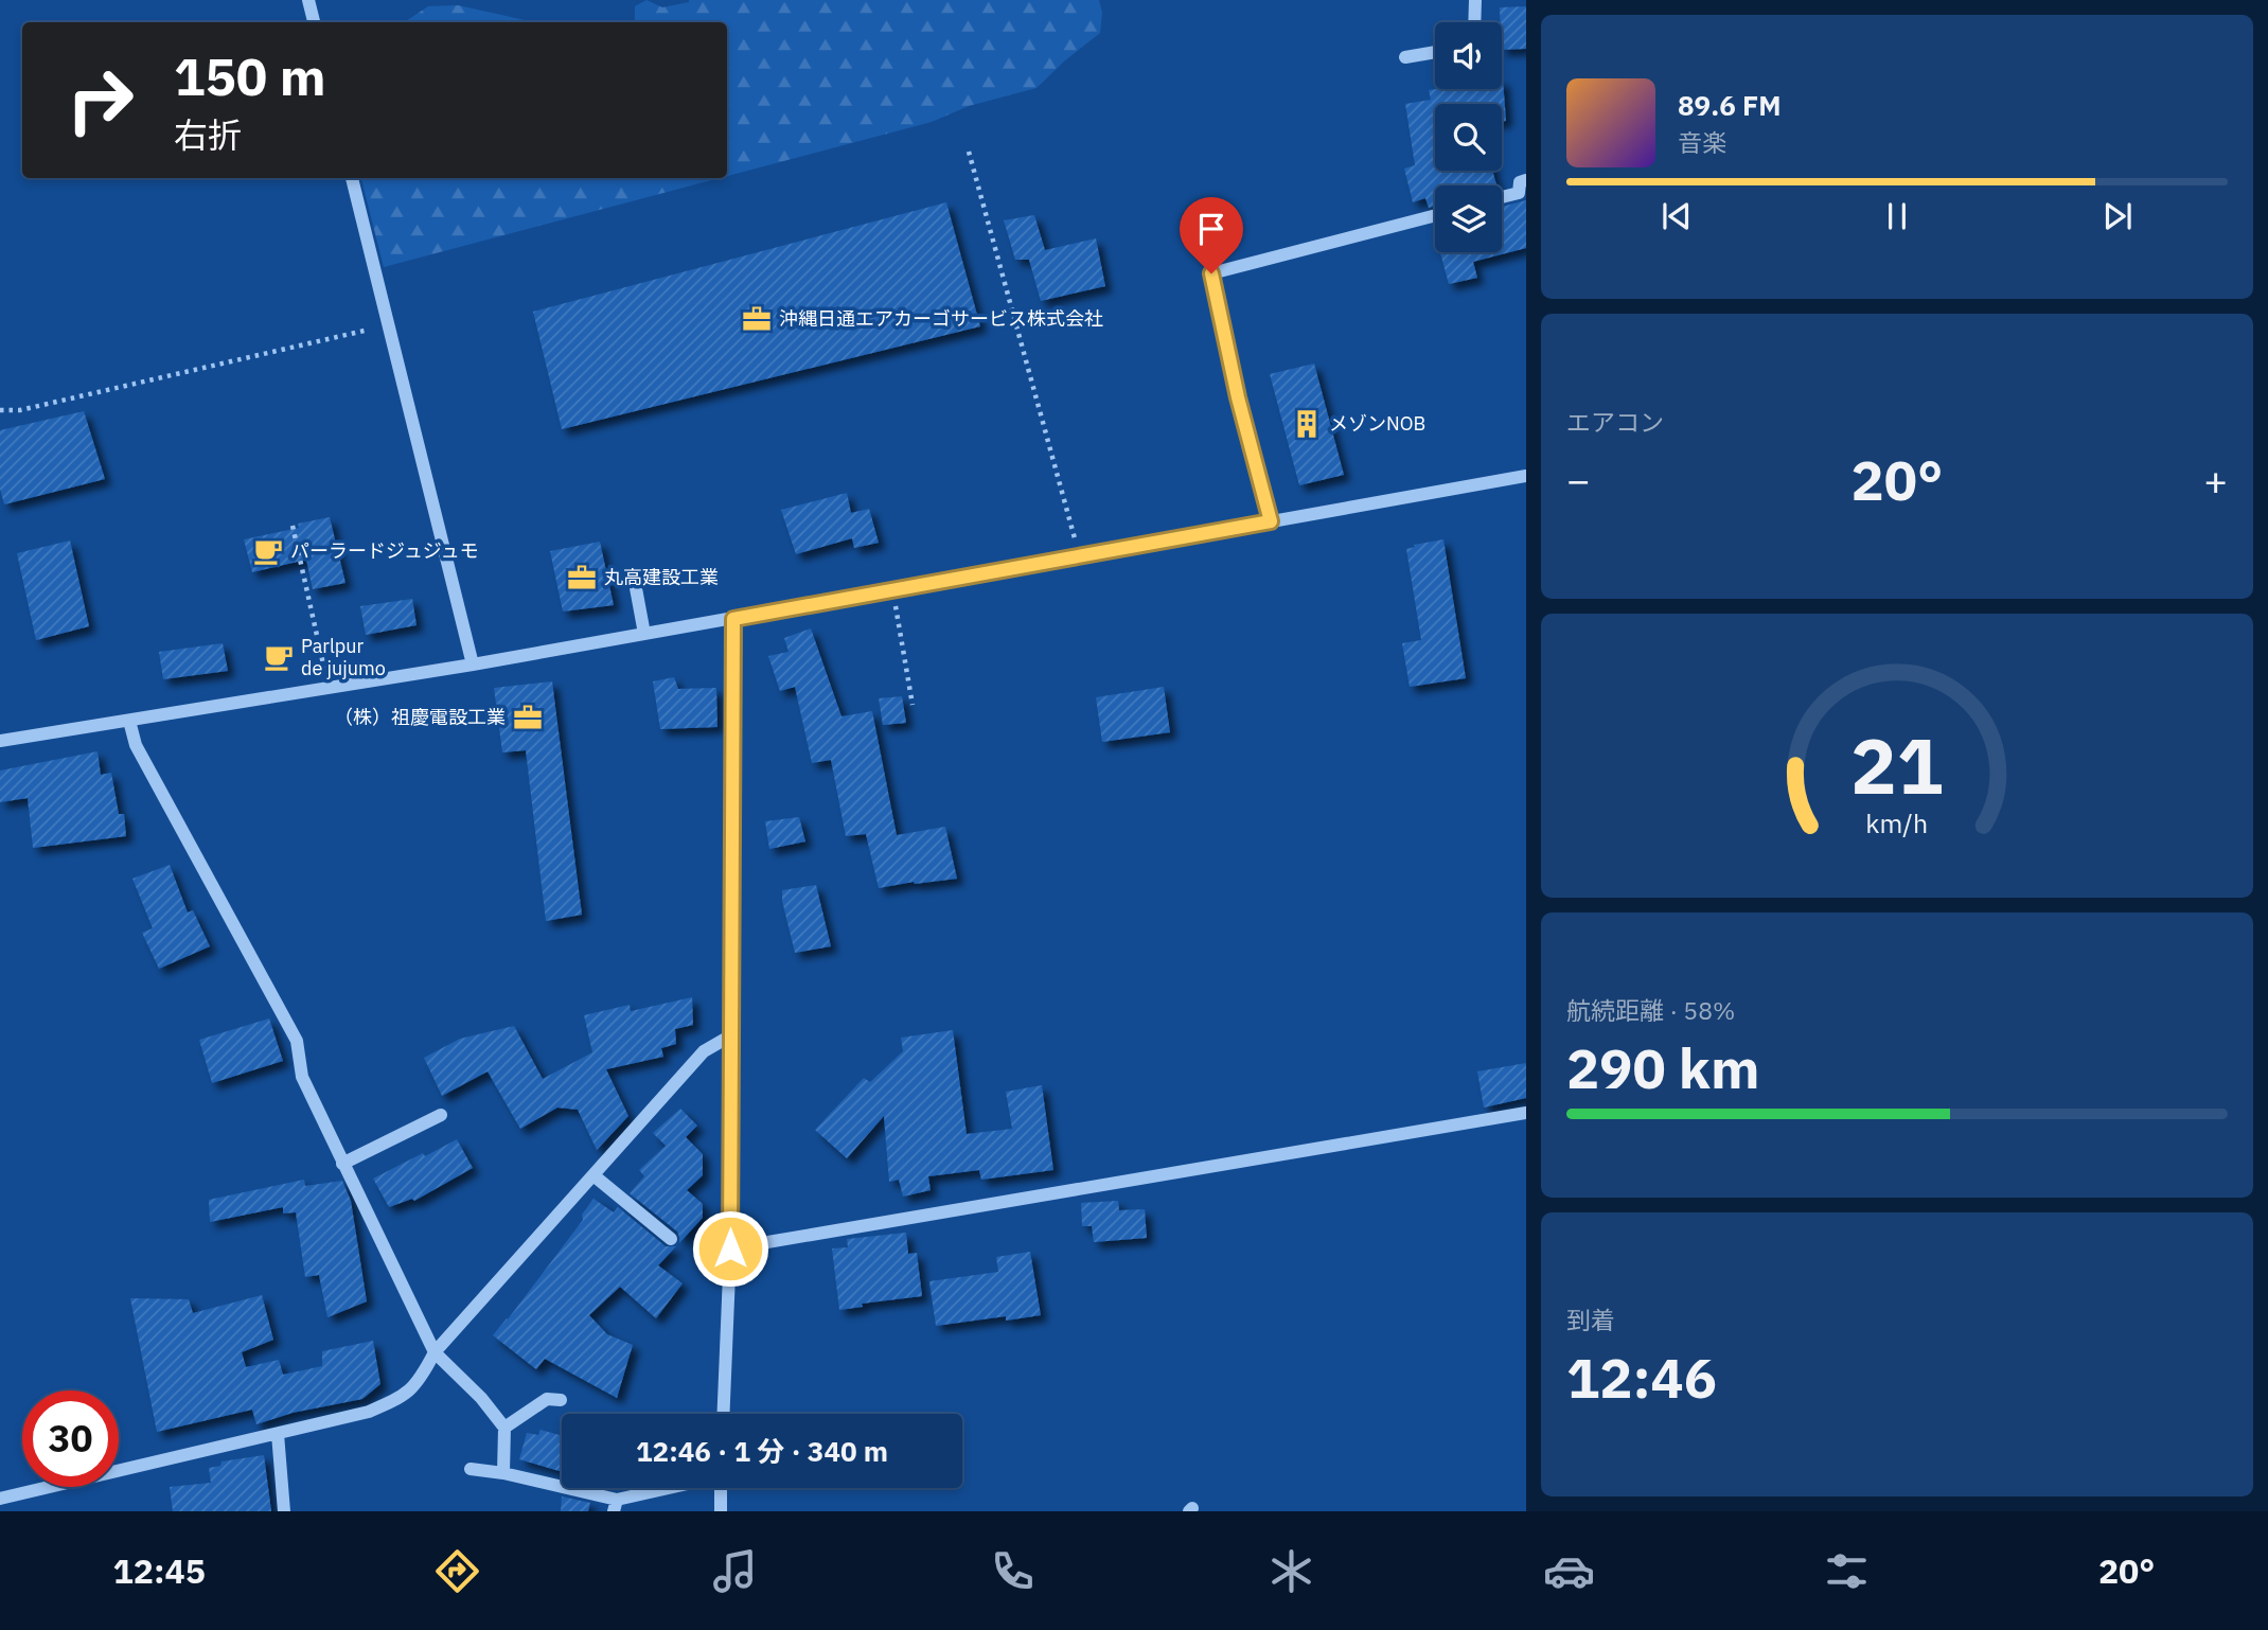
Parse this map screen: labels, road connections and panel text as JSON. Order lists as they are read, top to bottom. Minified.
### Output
{"places":{"office":["沖縄日通エアカーゴサービス株式会社","丸高建設工業","（株）祖慶電設工業"],"building":["メゾンNOB"],"cafe":["パーラードジュジュモ","Parlpur de jujumo"]},"page":{"turn":["150 m","右折"],"song":["89.6 FM","音楽"],"tile":["エアコン",["航続距離 · 58%","290 km"],["到着","12:46"]],"heat":["−","20°","+"],"limit":"30","trip":"12:46 · 1 分 · 340 m","tabs":["12:45","20°"],"gauge":["21","km/h"]}}
